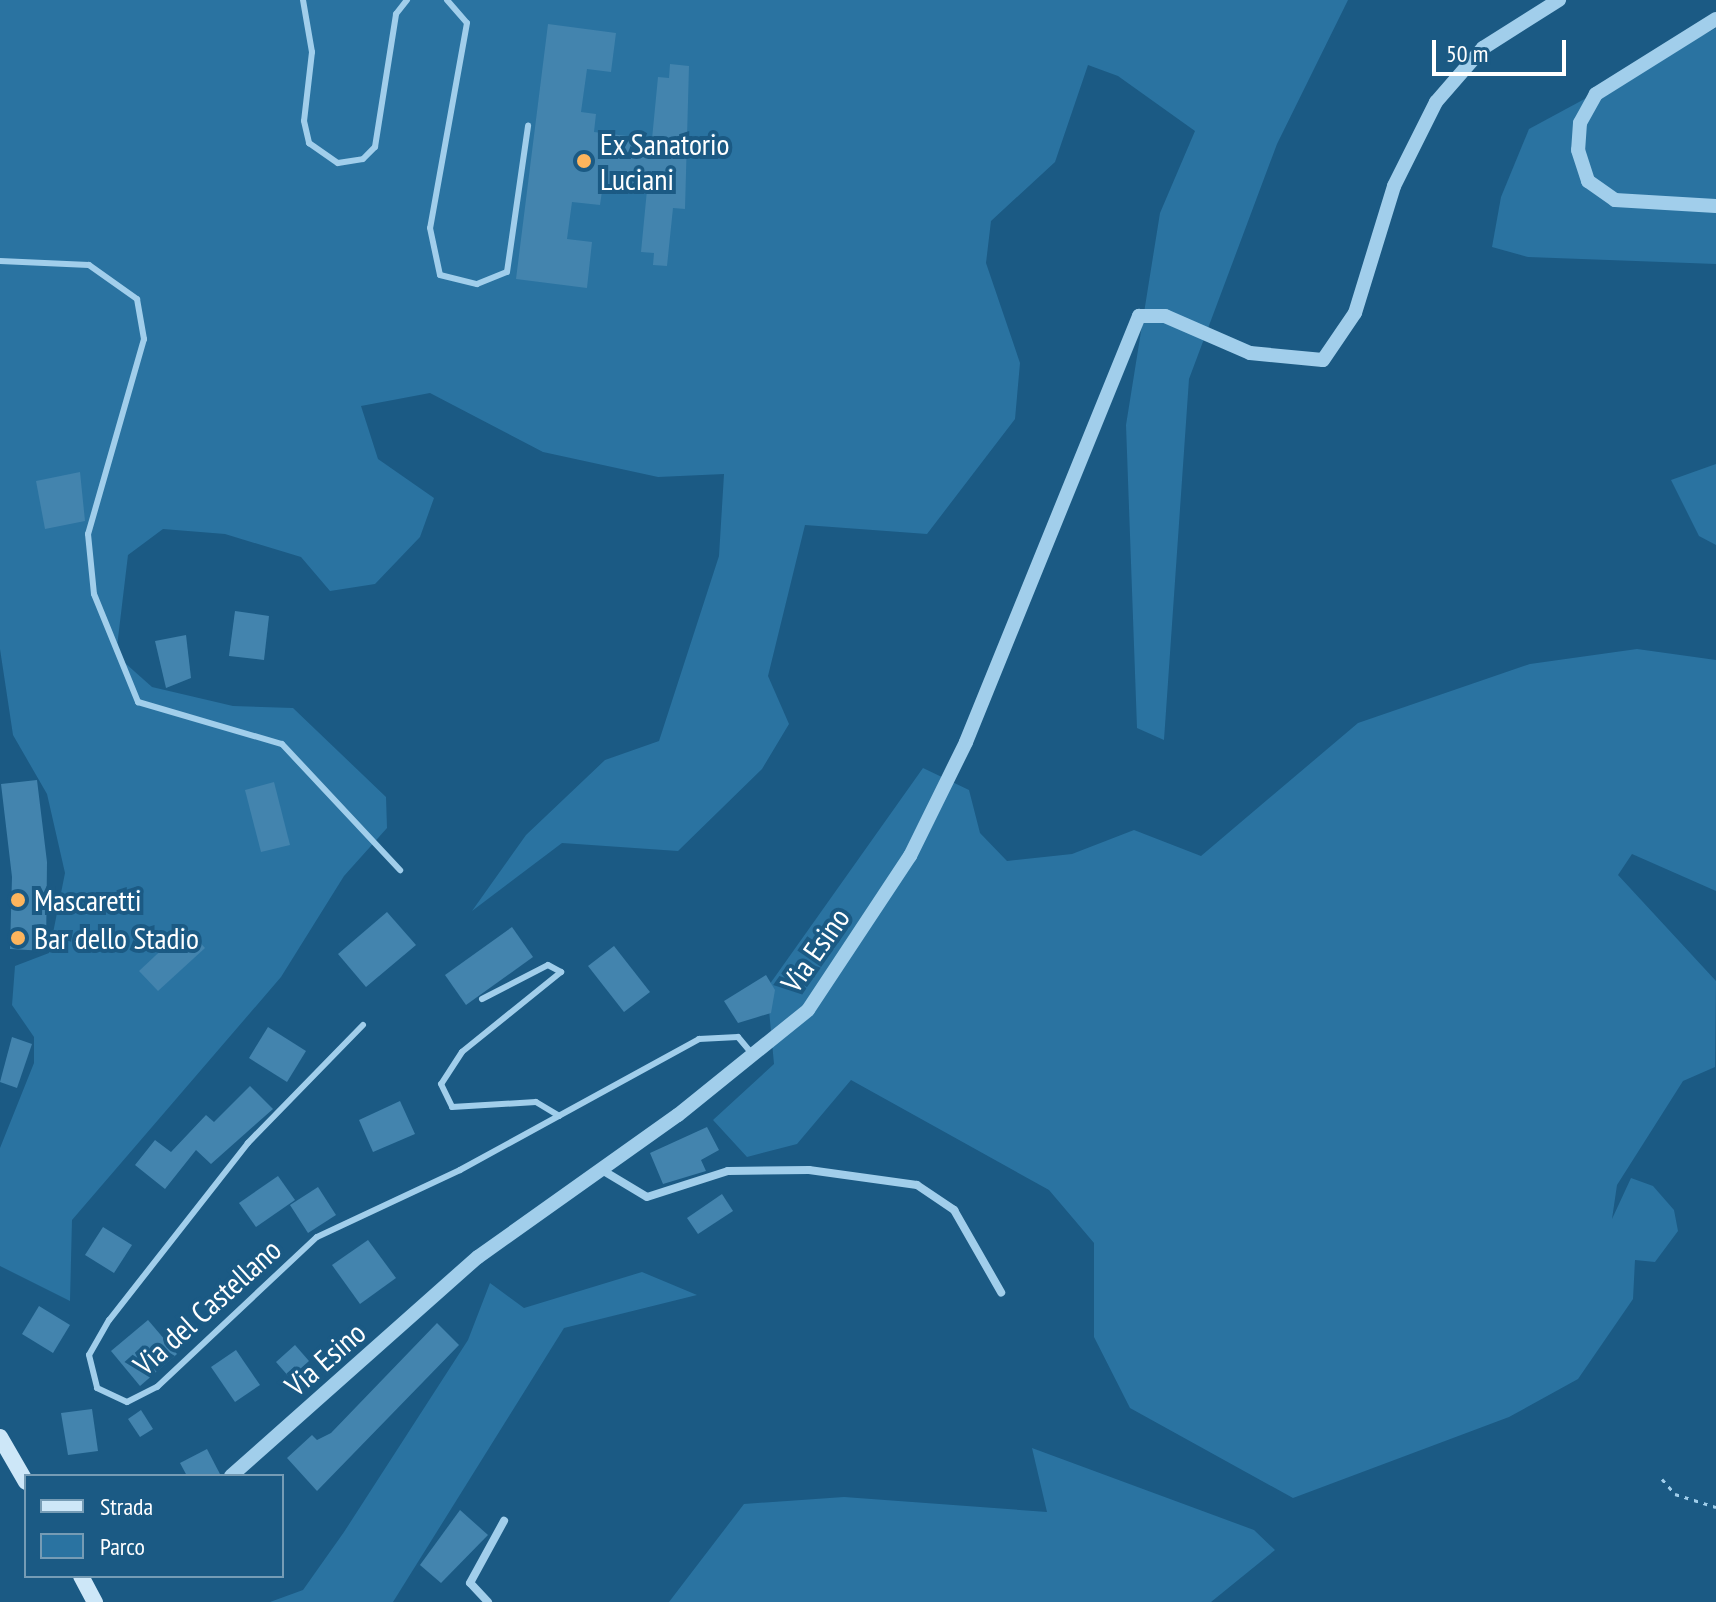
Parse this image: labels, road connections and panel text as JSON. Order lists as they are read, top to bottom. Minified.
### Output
{"streets":{"street":["Via Esino"],"lane":["Via del Castellano"]},"crossings":[["Via Esino","Via del Castellano"]],"places":["Ex Sanatorio Luciani","Mascaretti","Bar dello Stadio"],"legend":["Strada","Parco"],"scale_bar":"50 m"}
